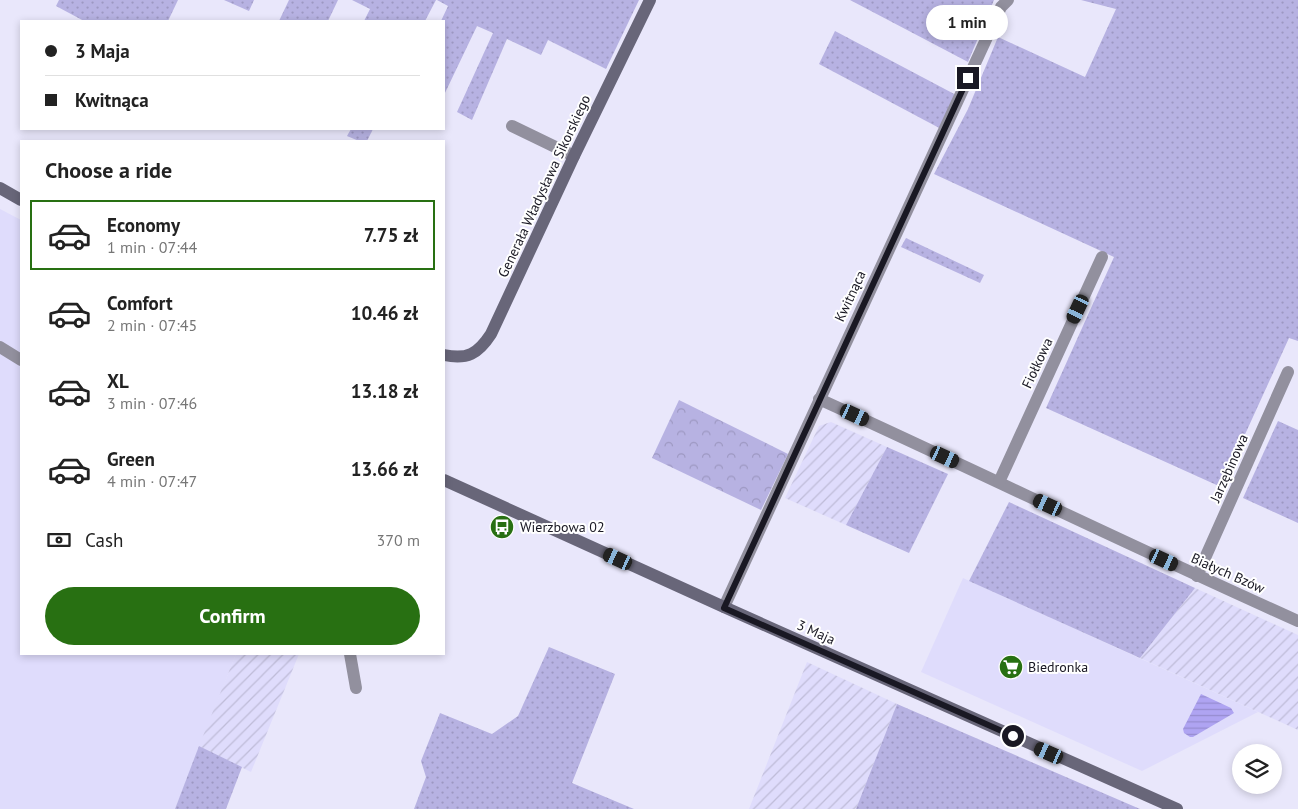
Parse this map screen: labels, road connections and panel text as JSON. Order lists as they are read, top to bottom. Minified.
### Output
{"streets":{"street":["Generała Władysława Sikorskiego","Kwitnąca","Fiołkowa","Jarzębinowa","Białych Bzów","3 Maja"]},"crossings":[["Kwitnąca","Białych Bzów"],["Kwitnąca","3 Maja"],["Fiołkowa","Białych Bzów"],["Jarzębinowa","Białych Bzów"]],"places":{"bus stop":["Wierzbowa 02"],"supermarket":["Biedronka"]},"page":{"bubble":"1 min","banner":["3 Maja","Kwitnąca"],"heading":"Choose a ride","list":[{"name":"Economy","note":"1 min · 07:44","value":"7.75 zł"},{"name":"Comfort","note":"2 min · 07:45","value":"10.46 zł"},{"name":"XL","note":"3 min · 07:46","value":"13.18 zł"},{"name":"Green","note":"4 min · 07:47","value":"13.66 zł"}],"pay":["Cash","370 m"],"buttons":"Confirm"}}
